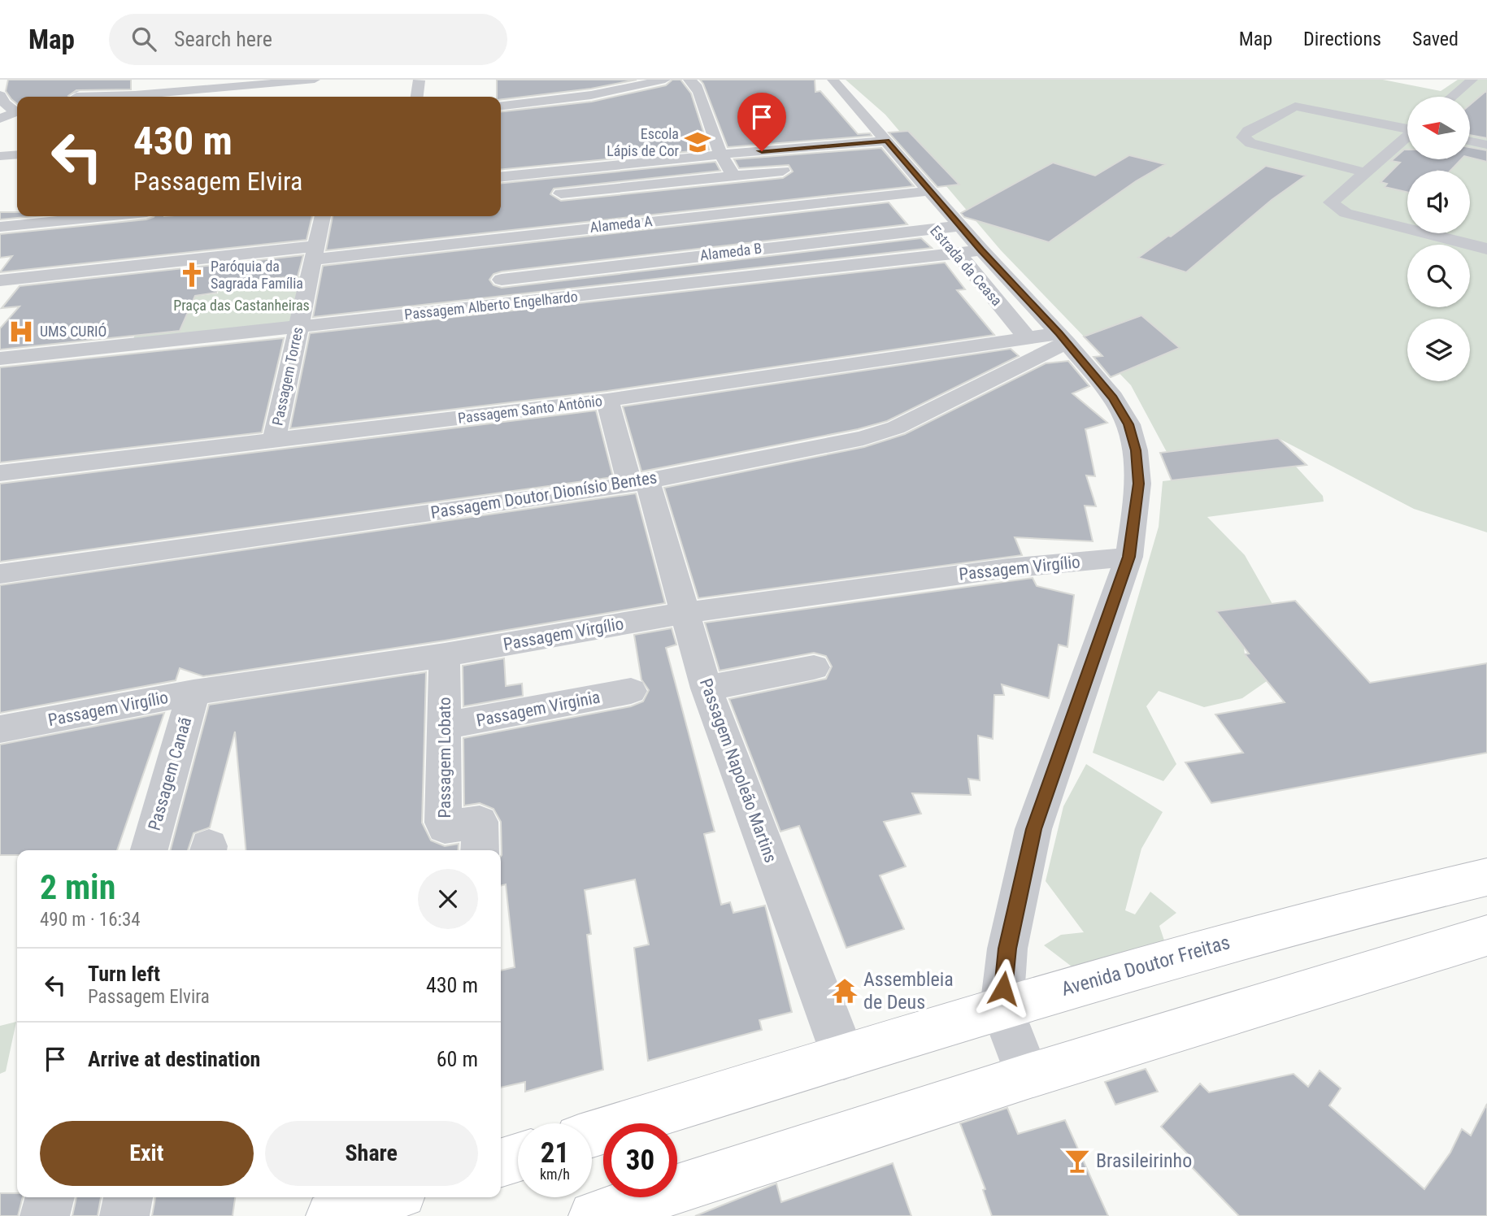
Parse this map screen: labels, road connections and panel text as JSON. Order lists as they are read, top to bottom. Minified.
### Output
{"streets":{"main road":["Avenida Doutor Freitas"],"street":["Alameda A","Alameda B","Estrada da Ceasa","Passagem Alberto Engelhardo","Passagem Torres","Passagem Santo Antônio","Passagem Doutor Dionísio Bentes","Passagem Virgílio","Passagem Virginia","Passagem Lobato","Passagem Napoleão Martins","Passagem Canaã"]},"crossings":[["Alameda A","Alameda B"],["Alameda A","Estrada da Ceasa"],["Alameda A","Passagem Torres"],["Alameda B","Estrada da Ceasa"],["Estrada da Ceasa","Passagem Alberto Engelhardo"],["Estrada da Ceasa","Passagem Santo Antônio"],["Estrada da Ceasa","Passagem Doutor Dionísio Bentes"],["Estrada da Ceasa","Passagem Virgílio"],["Estrada da Ceasa","Avenida Doutor Freitas"],["Passagem Alberto Engelhardo","Passagem Torres"],["Passagem Torres","Passagem Santo Antônio"],["Passagem Santo Antônio","Passagem Doutor Dionísio Bentes"],["Passagem Santo Antônio","Passagem Napoleão Martins"],["Passagem Doutor Dionísio Bentes","Passagem Napoleão Martins"],["Passagem Virgílio","Passagem Lobato"],["Passagem Virgílio","Passagem Napoleão Martins"],["Passagem Virgílio","Passagem Canaã"],["Passagem Virginia","Passagem Lobato"],["Passagem Napoleão Martins","Avenida Doutor Freitas"]],"parks":["Praça das Castanheiras"],"places":{"school or university":["Escola Lápis de Cor"],"church":["Paróquia da Sagrada Família"],"hospital":["UMS CURIÓ"],"temple":["Assembleia de Deus"],"bar":["Brasileirinho"]},"north":"left","page":{"header":"Map","search":"Search here","nav":["Map","Directions","Saved"],"turn":["430 m","Passagem Elvira"],"heading":["2 min","490 m · 16:34"],"list":[{"name":"Turn left","note":"Passagem Elvira","value":"430 m"},{"name":"Arrive at destination","value":"60 m"}],"buttons":["Exit","Share"],"speed":"21 km/h","limit":"30"}}
